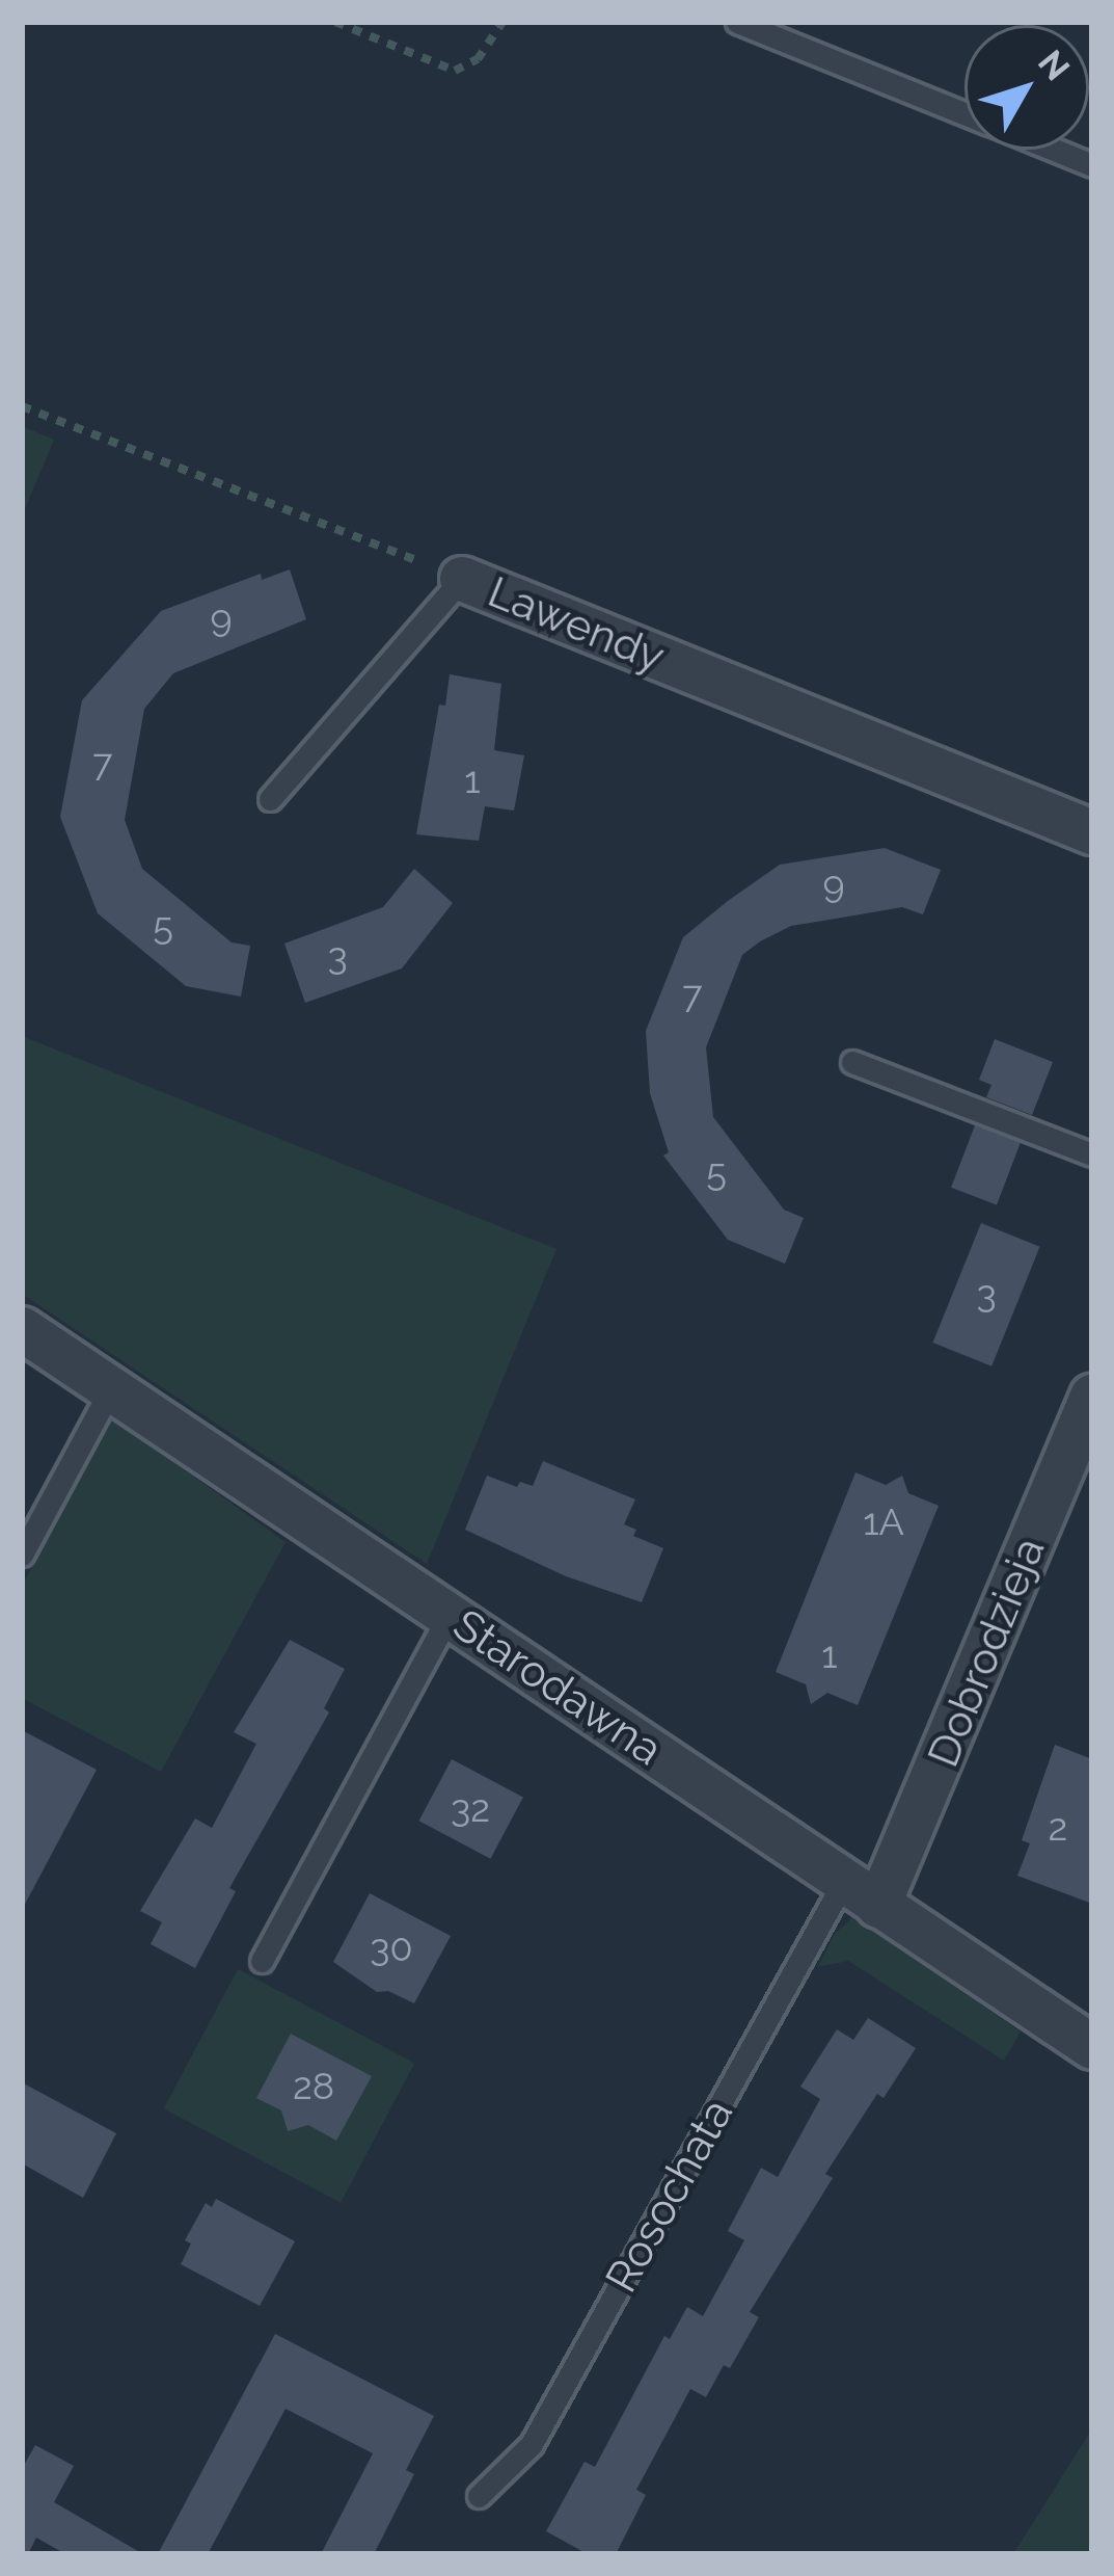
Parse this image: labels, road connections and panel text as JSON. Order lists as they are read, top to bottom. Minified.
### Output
{"streets":{"street":["Lawendy","Dobrodzieja","Starodawna"],"lane":["Rosochata"]},"crossings":[["Dobrodzieja","Starodawna"],["Dobrodzieja","Rosochata"],["Starodawna","Rosochata"]],"house_numbers":["9","7","1","9","5","3","7","5","3","1A","1","32","2","30","28"],"north":"top right"}
